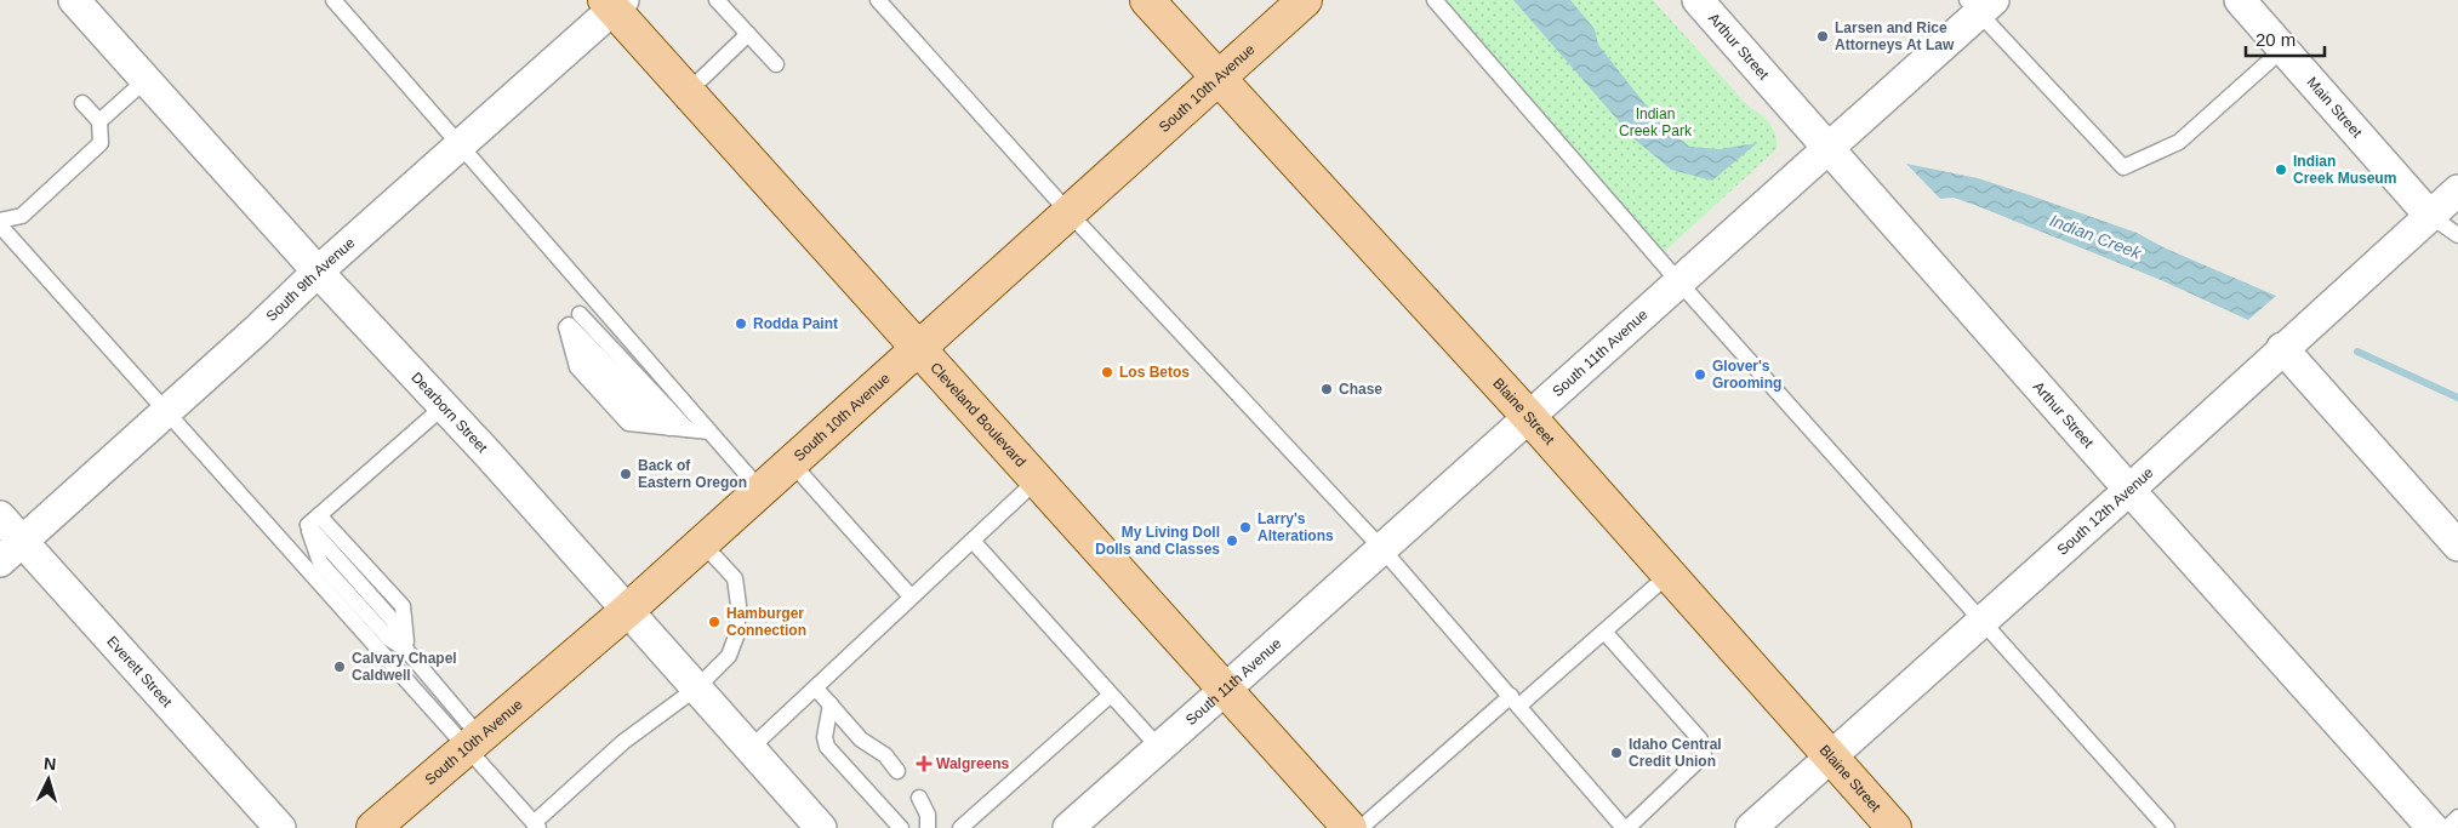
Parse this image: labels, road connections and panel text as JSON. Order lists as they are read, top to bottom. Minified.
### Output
{"streets":{"main road":["South 10th Avenue","Blaine Street","Cleveland Boulevard"],"street":["Arthur Street","Main Street","South 9th Avenue","South 11th Avenue","Dearborn Street","South 12th Avenue","Everett Street"]},"crossings":[["Arthur Street","South 11th Avenue"],["Arthur Street","South 12th Avenue"],["South 10th Avenue","Blaine Street"],["South 10th Avenue","Dearborn Street"],["South 10th Avenue","Cleveland Boulevard"],["Main Street","South 12th Avenue"],["South 9th Avenue","Dearborn Street"],["South 9th Avenue","Cleveland Boulevard"],["South 9th Avenue","Everett Street"],["South 11th Avenue","Blaine Street"],["South 11th Avenue","Cleveland Boulevard"],["Blaine Street","South 12th Avenue"]],"water":["Indian Creek"],"parks":["Indian Creek Park"],"places":{"other":["Larsen and Rice Attorneys At Law","Indian Creek Museum","Rodda Paint","Los Betos","Glover's Grooming","Chase","Back of Eastern Oregon","Larry's Alterations","My Living Doll Dolls and Classes","Hamburger Connection","Calvary Chapel Caldwell","Idaho Central Credit Union"],"health":["Walgreens"]},"scale_bar":"20 m","north":"top"}
